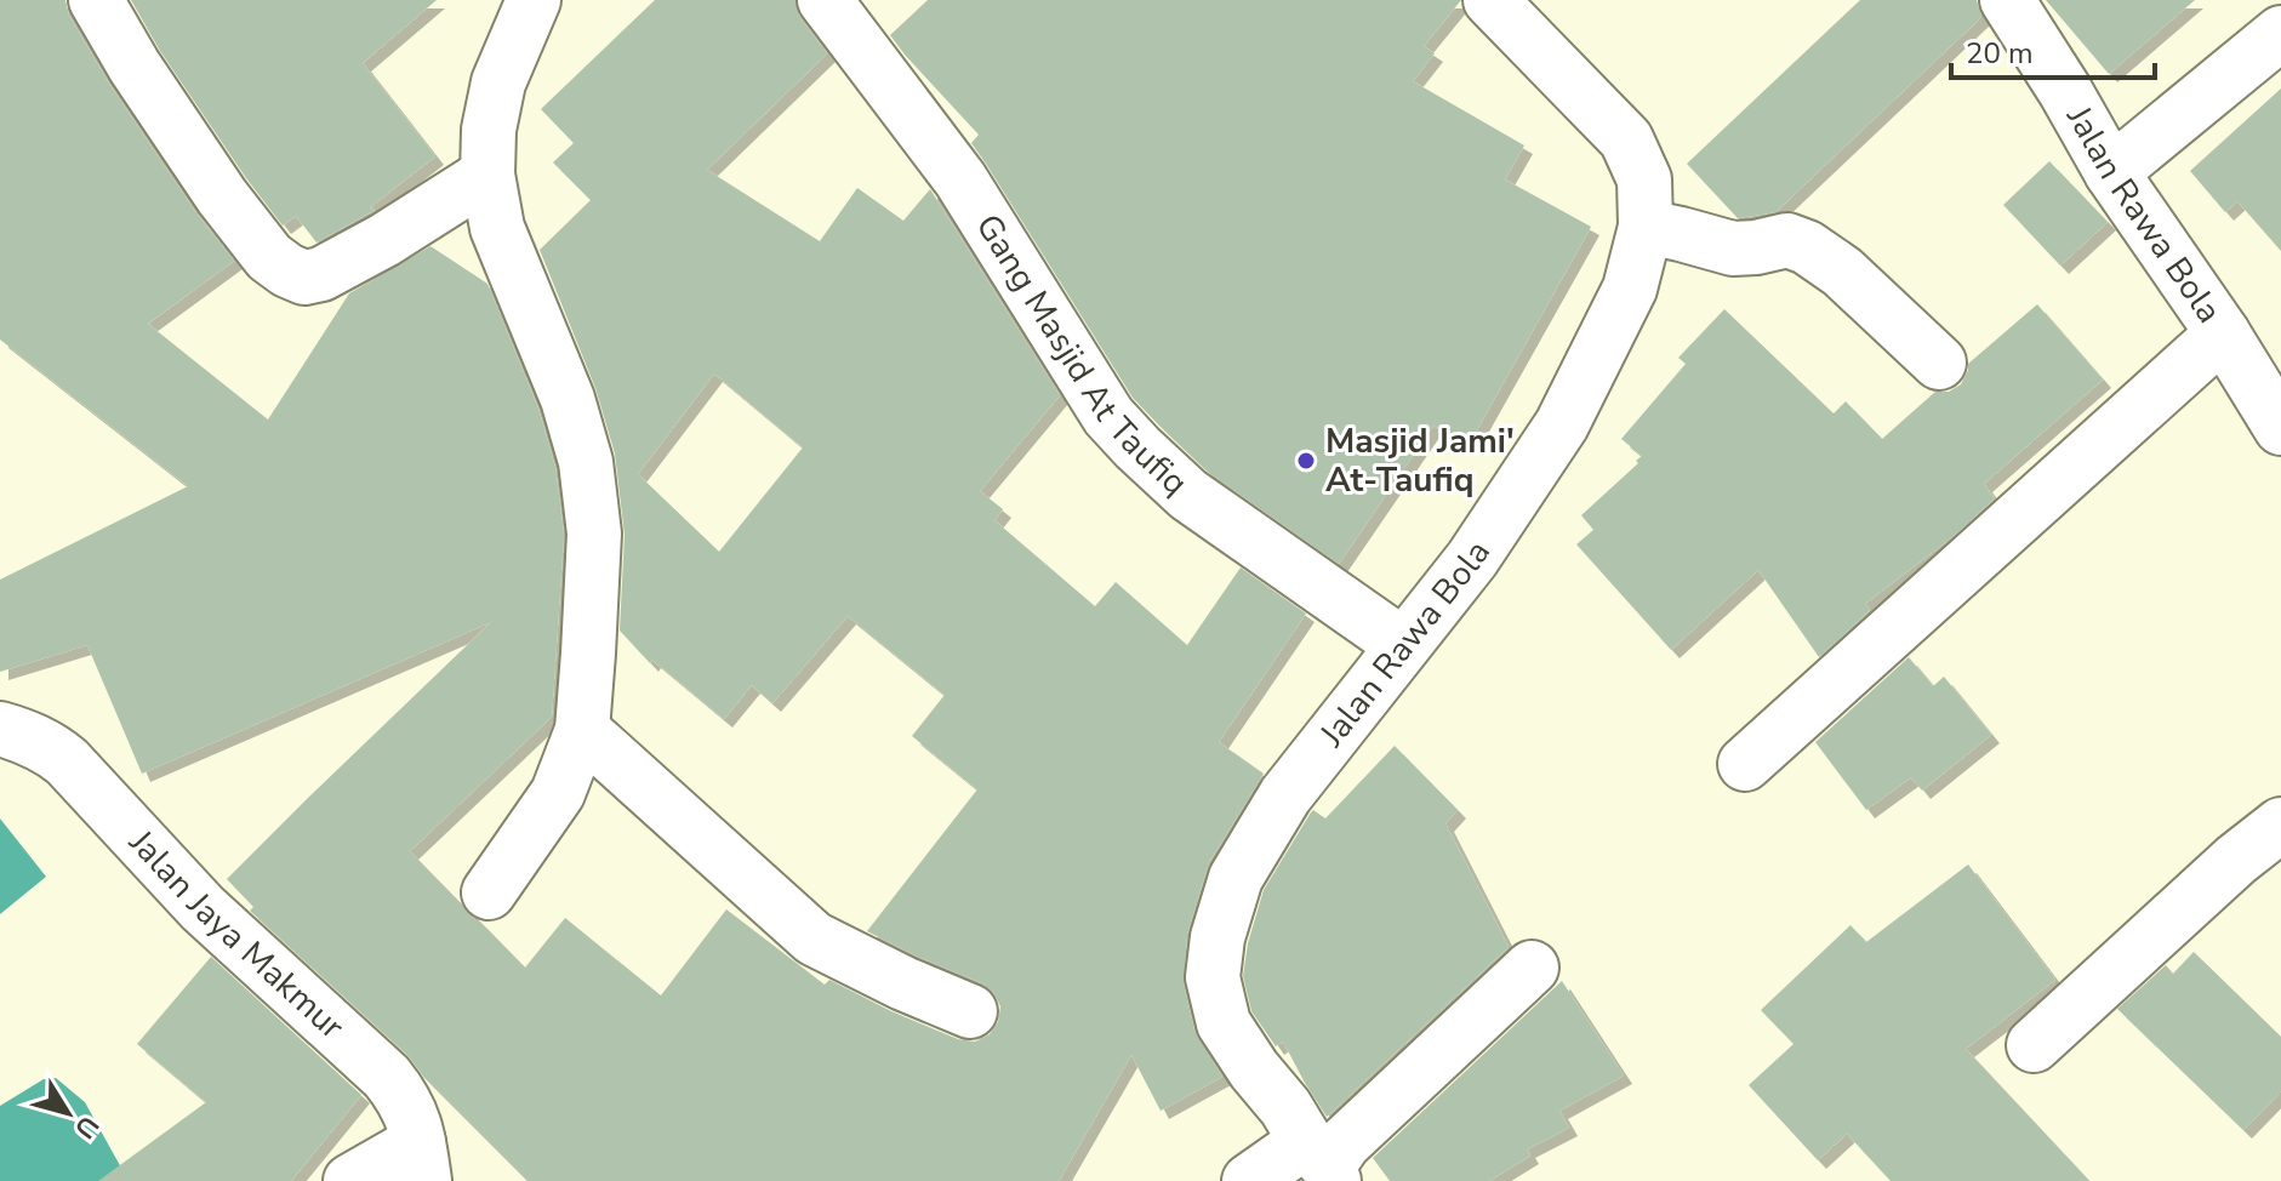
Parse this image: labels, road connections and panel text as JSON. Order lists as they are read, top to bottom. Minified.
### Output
{"streets":{"street":["Jalan Rawa Bola","Gang Masjid At Taufiq","Jalan Jaya Makmur"]},"crossings":[["Jalan Rawa Bola","Gang Masjid At Taufiq"]],"places":["Masjid Jami' At-Taufiq"],"scale_bar":"20 m","north":"bottom right"}
